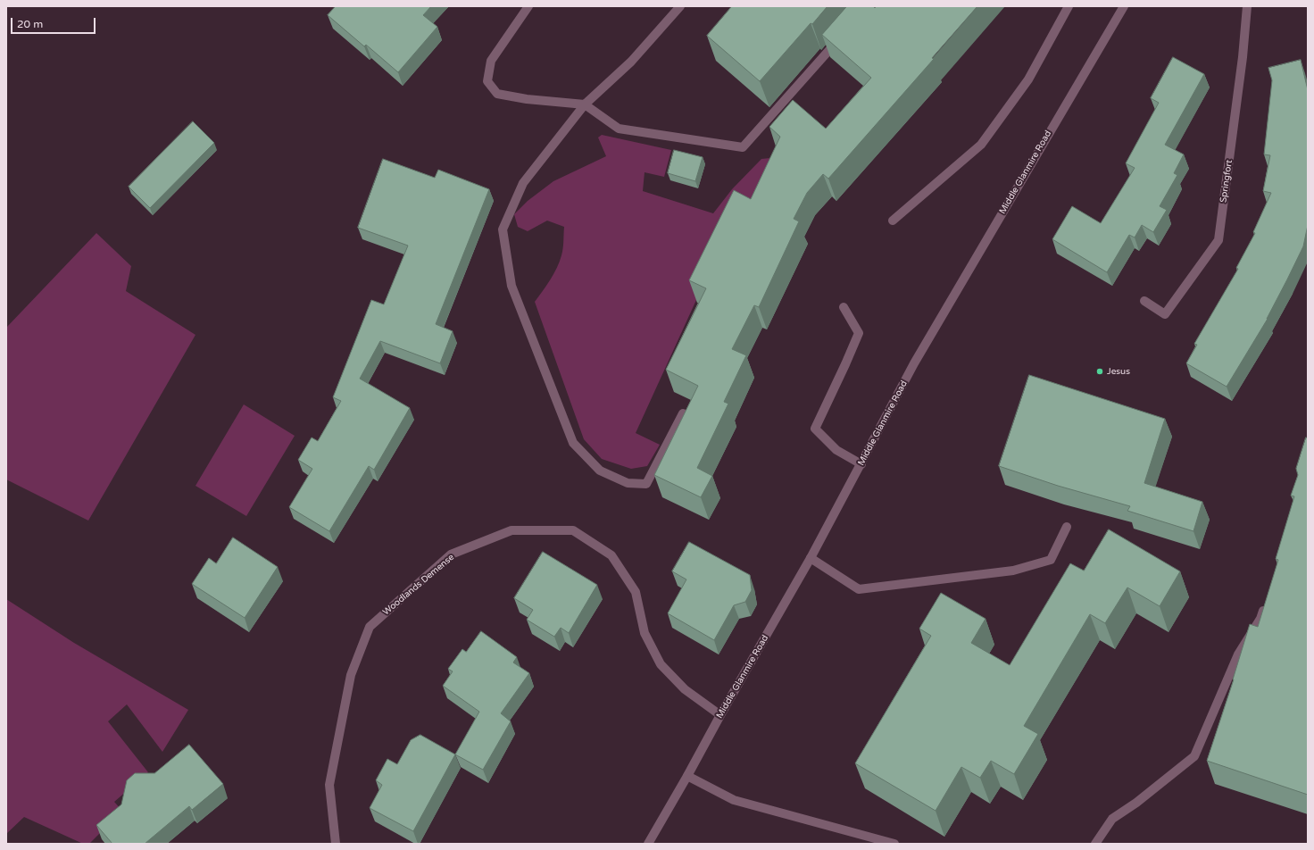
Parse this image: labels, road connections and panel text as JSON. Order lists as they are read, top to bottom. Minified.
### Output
{"streets":{"street":["Middle Glanmire Road","Springfort","Woodlands Demense"]},"crossings":[["Middle Glanmire Road","Woodlands Demense"]],"places":["Jesus"],"scale_bar":"20 m"}
